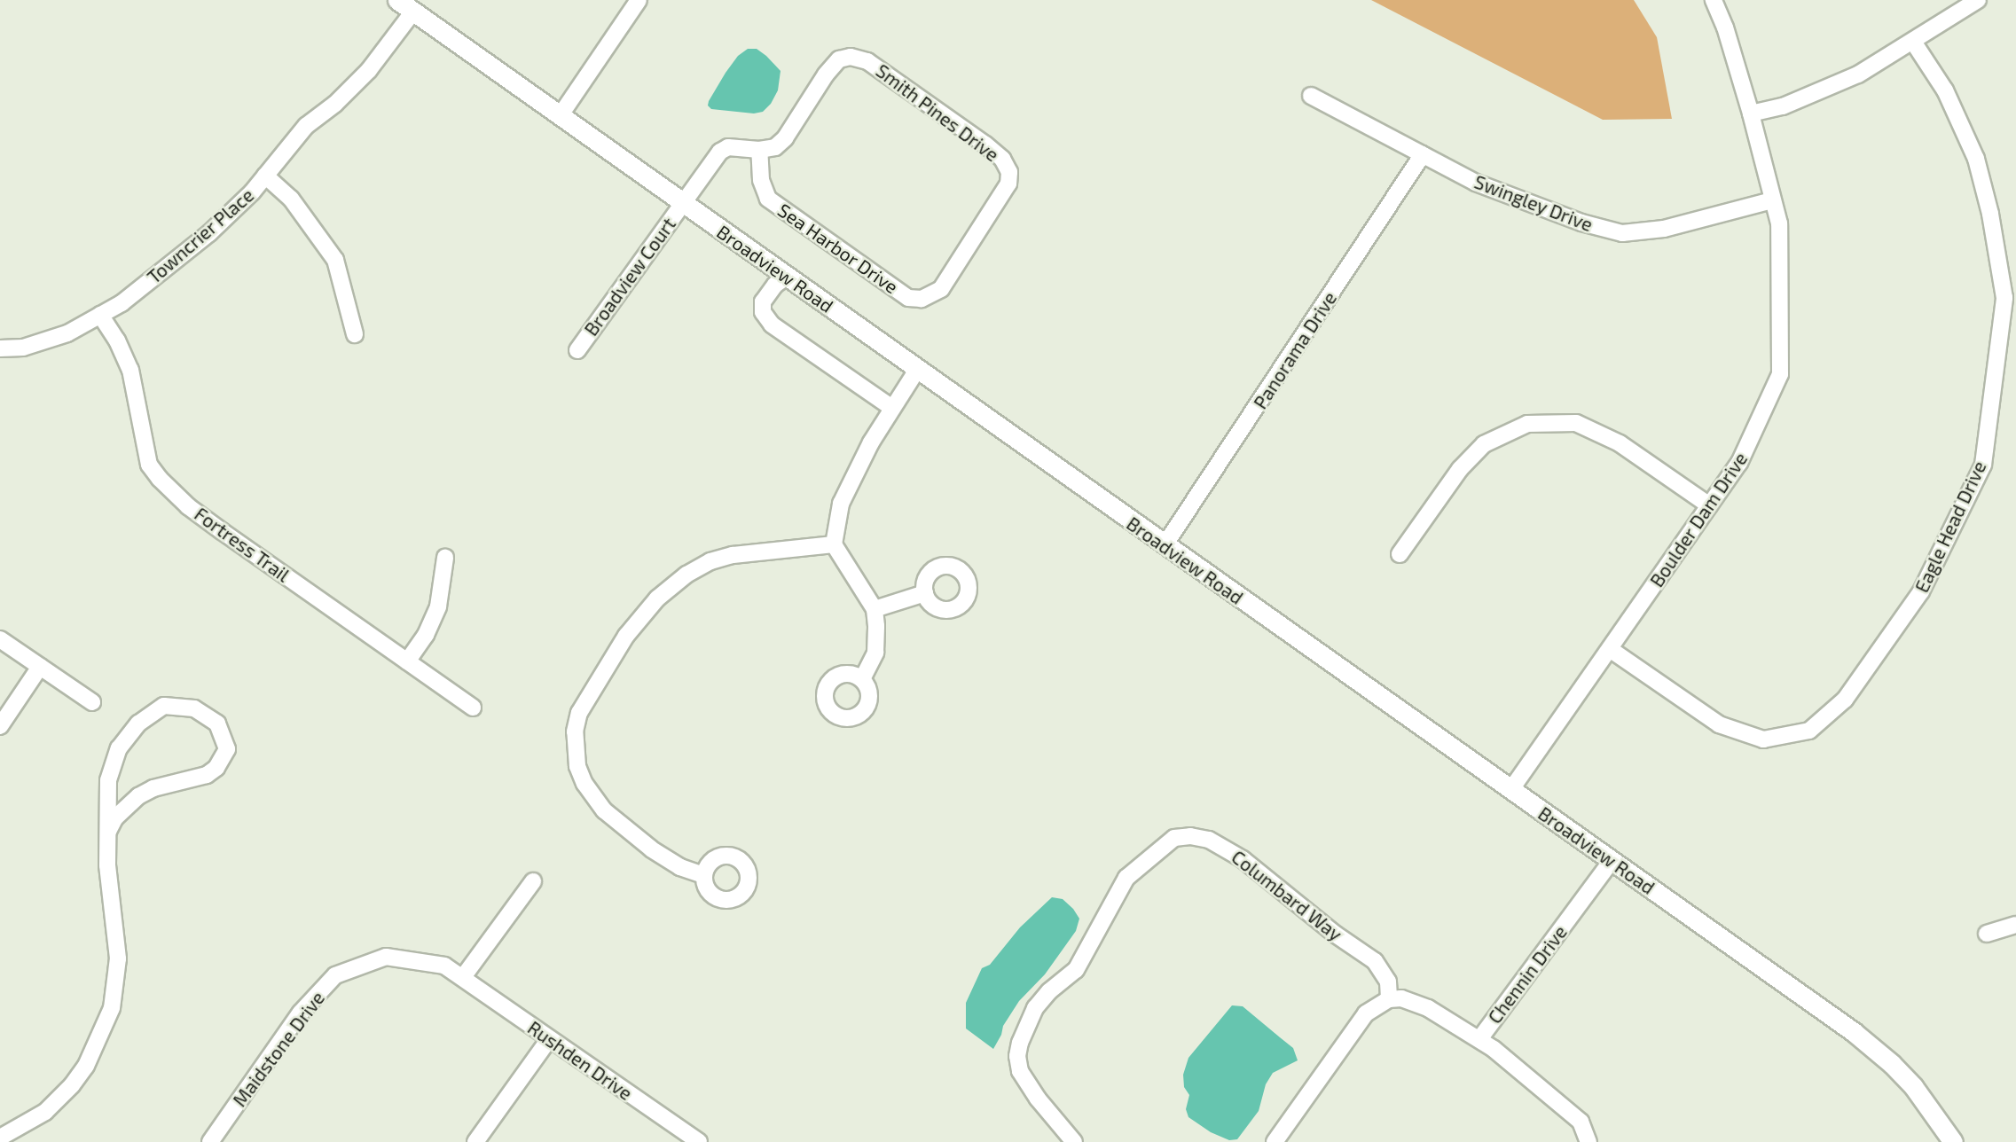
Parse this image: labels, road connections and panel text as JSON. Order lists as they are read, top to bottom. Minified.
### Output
{"streets":{"street":["Smith Pines Drive","Swingley Drive","Towncrier Place","Sea Harbor Drive","Broadview Road","Broadview Court","Panorama Drive","Boulder Dam Drive","Eagle Head Drive","Fortress Trail","Columbard Way","Chennin Drive","Maidstone Drive","Rushden Drive"]},"crossings":[["Smith Pines Drive","Sea Harbor Drive"],["Smith Pines Drive","Broadview Court"],["Swingley Drive","Panorama Drive"],["Swingley Drive","Boulder Dam Drive"],["Towncrier Place","Broadview Road"],["Towncrier Place","Fortress Trail"],["Sea Harbor Drive","Broadview Court"],["Broadview Road","Broadview Court"],["Broadview Road","Panorama Drive"],["Broadview Road","Boulder Dam Drive"],["Broadview Road","Chennin Drive"],["Boulder Dam Drive","Eagle Head Drive"],["Columbard Way","Chennin Drive"],["Maidstone Drive","Rushden Drive"]]}
